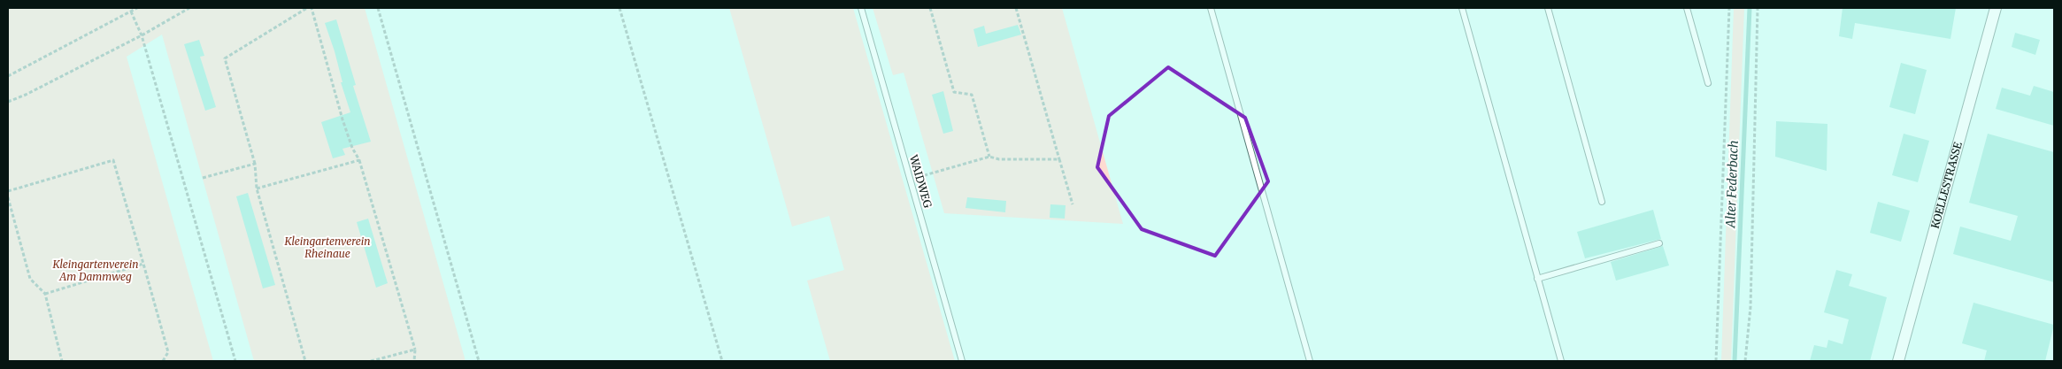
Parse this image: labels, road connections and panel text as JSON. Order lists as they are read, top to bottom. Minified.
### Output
{"streets":{"street":["KOELLESTRASSE"],"lane":["WAIDWEG"]},"water":["Alter Federbach"],"parks":["Kleingartenverein Rheinaue","Kleingartenverein Am Dammweg"]}
